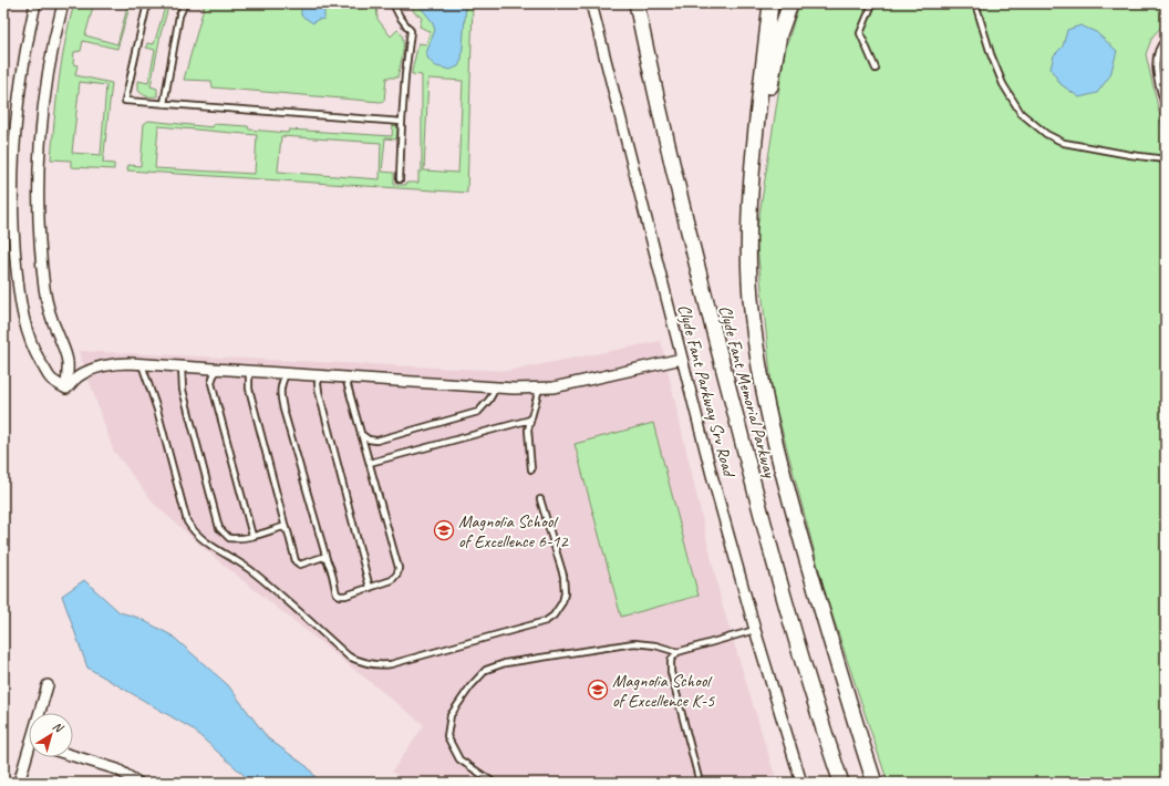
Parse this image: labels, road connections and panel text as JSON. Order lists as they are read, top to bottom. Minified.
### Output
{"streets":{"main road":["Clyde Fant Memorial Parkway"],"street":["Clyde Fant Parkway Srv Road"]},"places":{"school or university":["Magnolia School of Excellence 6-12","Magnolia School of Excellence K-5"]},"north":"top right"}
